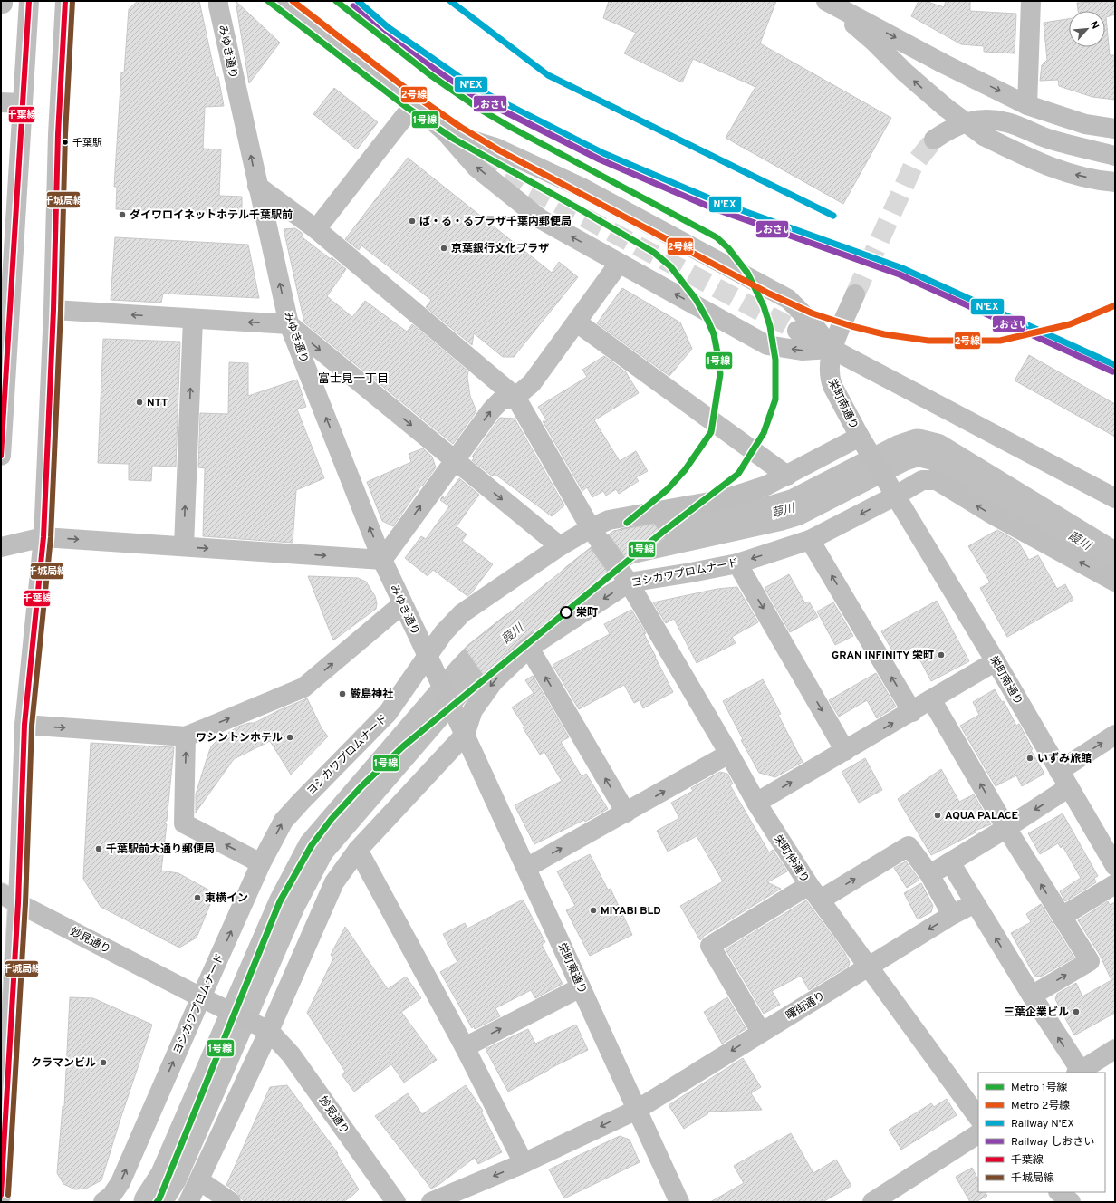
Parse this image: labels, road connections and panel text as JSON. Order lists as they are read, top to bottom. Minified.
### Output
{"streets":{"main road":["みゆき通り","栄町南通り","ヨシカワプロムナード","栄町仲通り","妙見通り","栄町東通り","曙街通り"]},"crossings":[["みゆき通り","ヨシカワプロムナード"],["みゆき通り","栄町東通り"],["栄町南通り","ヨシカワプロムナード"],["ヨシカワプロムナード","栄町仲通り"],["ヨシカワプロムナード","妙見通り"],["ヨシカワプロムナード","栄町東通り"],["栄町仲通り","曙街通り"],["栄町東通り","曙街通り"]],"one_way":["曙街通り"],"districts":["富士見一丁目"],"water":["葭川"],"places":["千葉駅","ダイワロイネットホテル千葉駅前","ぱ・る・るプラザ千葉内郵便局","京葉銀行文化プラザ","NTT","栄町","GRAN INFINITY 栄町","厳島神社","ワシントンホテル","いずみ旅館","AQUA PALACE","千葉駅前大通り郵便局","東横イン","MIYABI BLD","三葉企業ビル","クラマンビル"],"lines":["metro line 1号線","metro line 2号線","rail line N'EX","transit line 千葉線","transit line 千城局線","rail line しおさい"],"legend":["Metro 1号線","Metro 2号線","Railway N'EX","Railway しおさい","千葉線","千城局線"],"north":"top right"}
